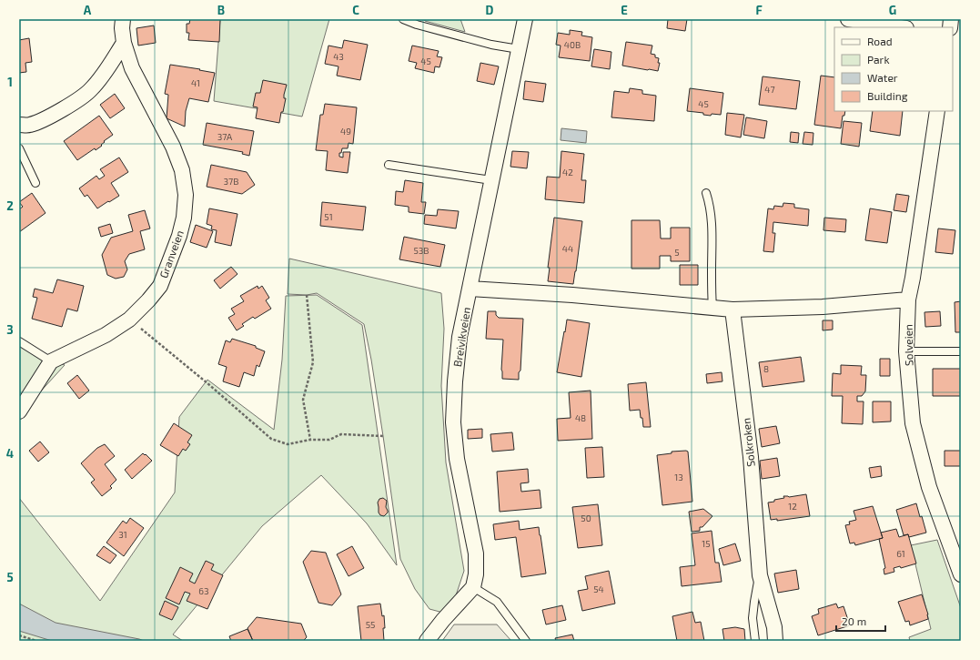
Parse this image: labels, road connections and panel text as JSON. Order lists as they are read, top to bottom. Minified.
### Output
{"streets":{"street":["Granveien","Breivikveien","Solveien","Solkroken"]},"house_numbers":["40B","43","45","41","47","45","49","37A","42","37B","51","44","53B","5","8","48","13","12","50","31","15","61","54","63","55"],"legend":["Road","Park","Water","Building"],"scale_bar":"20 m","grid":{"columns":["A","B","C","D","E","F","G"],"rows":["1","2","3","4","5"]}}
